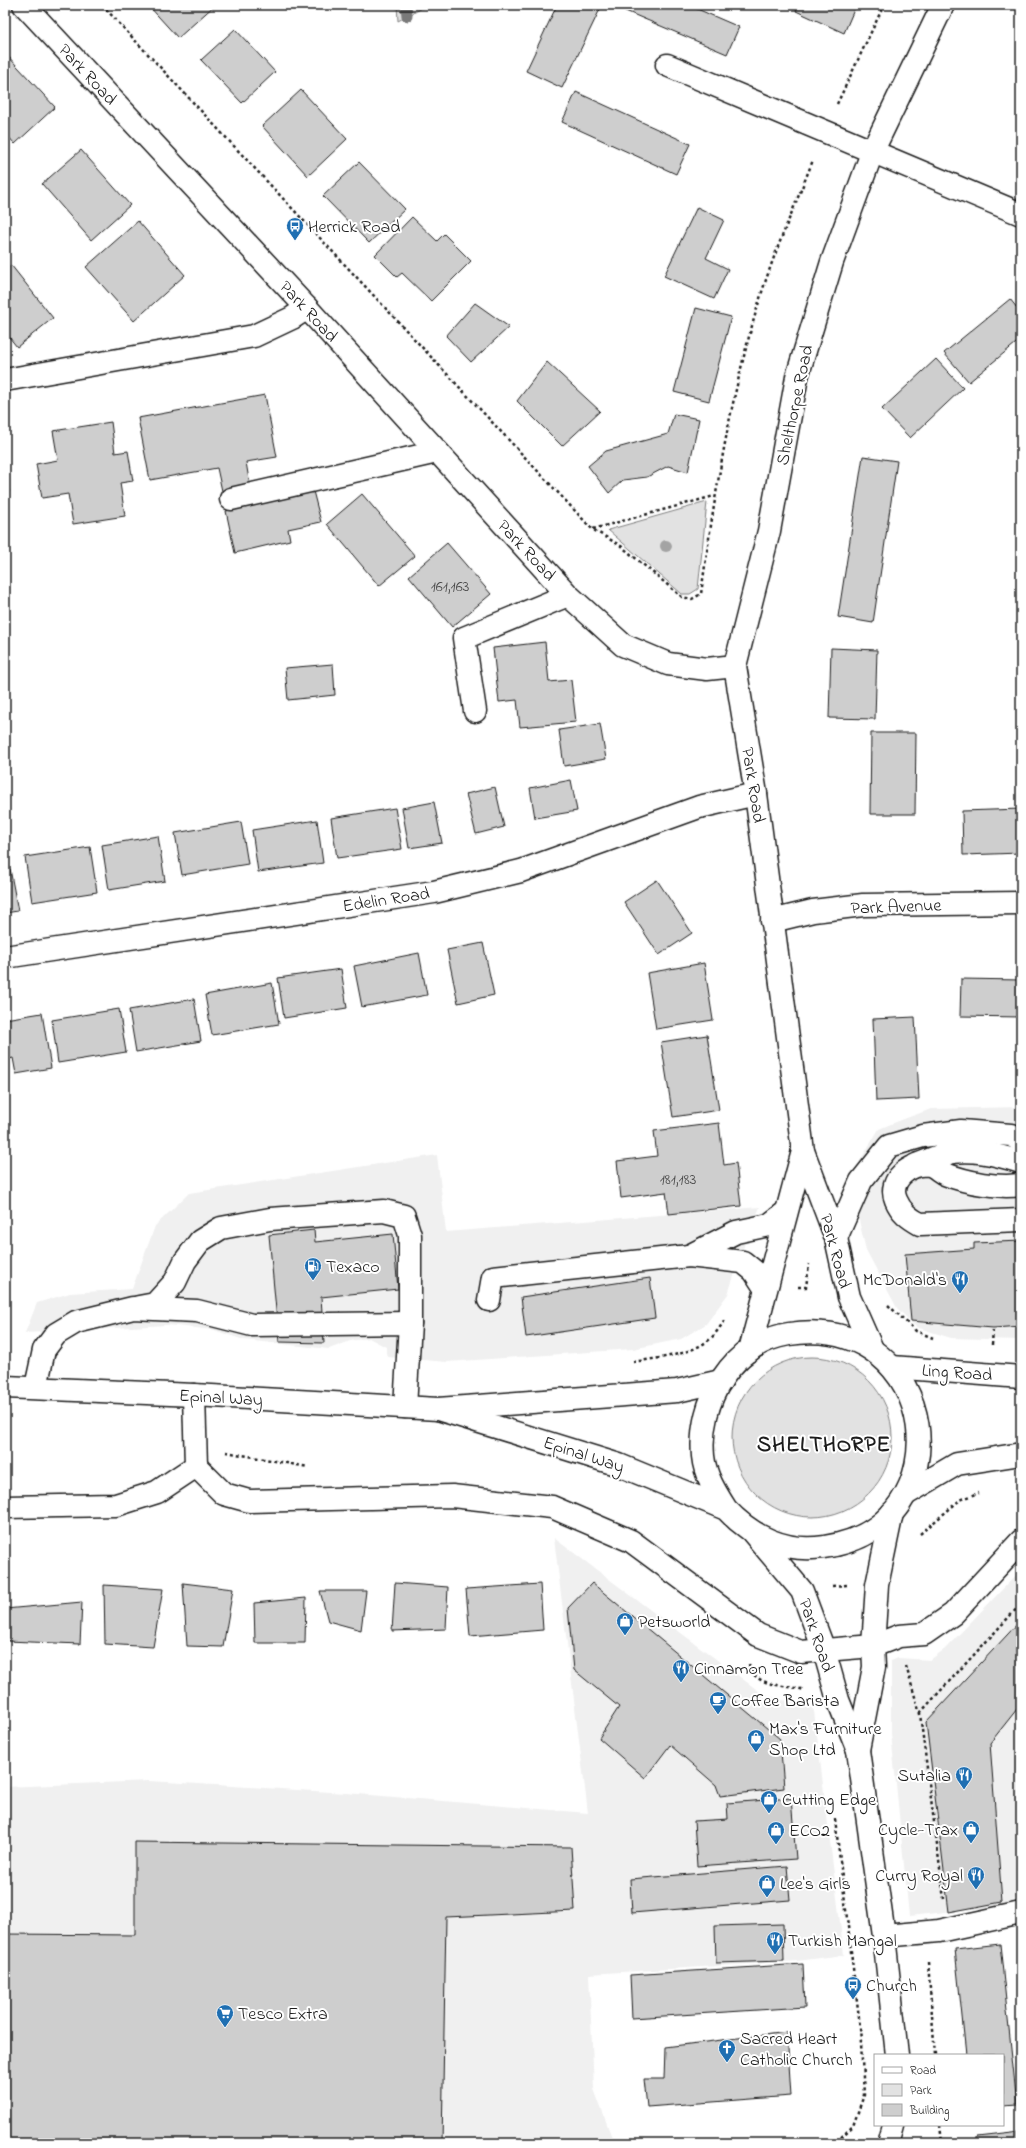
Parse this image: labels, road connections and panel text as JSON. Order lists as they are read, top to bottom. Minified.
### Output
{"streets":{"street":["Park Road","Shelthorpe Road","Edelin Road","Park Avenue","Ling Road","Epinal Way"]},"crossings":[["Park Road","Shelthorpe Road"],["Park Road","Edelin Road"],["Park Road","Park Avenue"]],"districts":["SHELTHORPE"],"places":{"bus stop":["Herrick Road","Church"],"fuel station":["Texaco"],"restaurant":["McDonald's","Cinnamon Tree","Sutalia","Curry Royal","Turkish Mangal"],"shop":["Petsworld","Max's Furniture Shop Ltd","Cutting Edge","Cycle-Trax","ECO2","Lee's Girls"],"cafe":["Coffee Barista"],"supermarket":["Tesco Extra"],"church":["Sacred Heart Catholic Church"]},"house_numbers":["161,163","181,183"],"legend":["Road","Park","Building"]}
